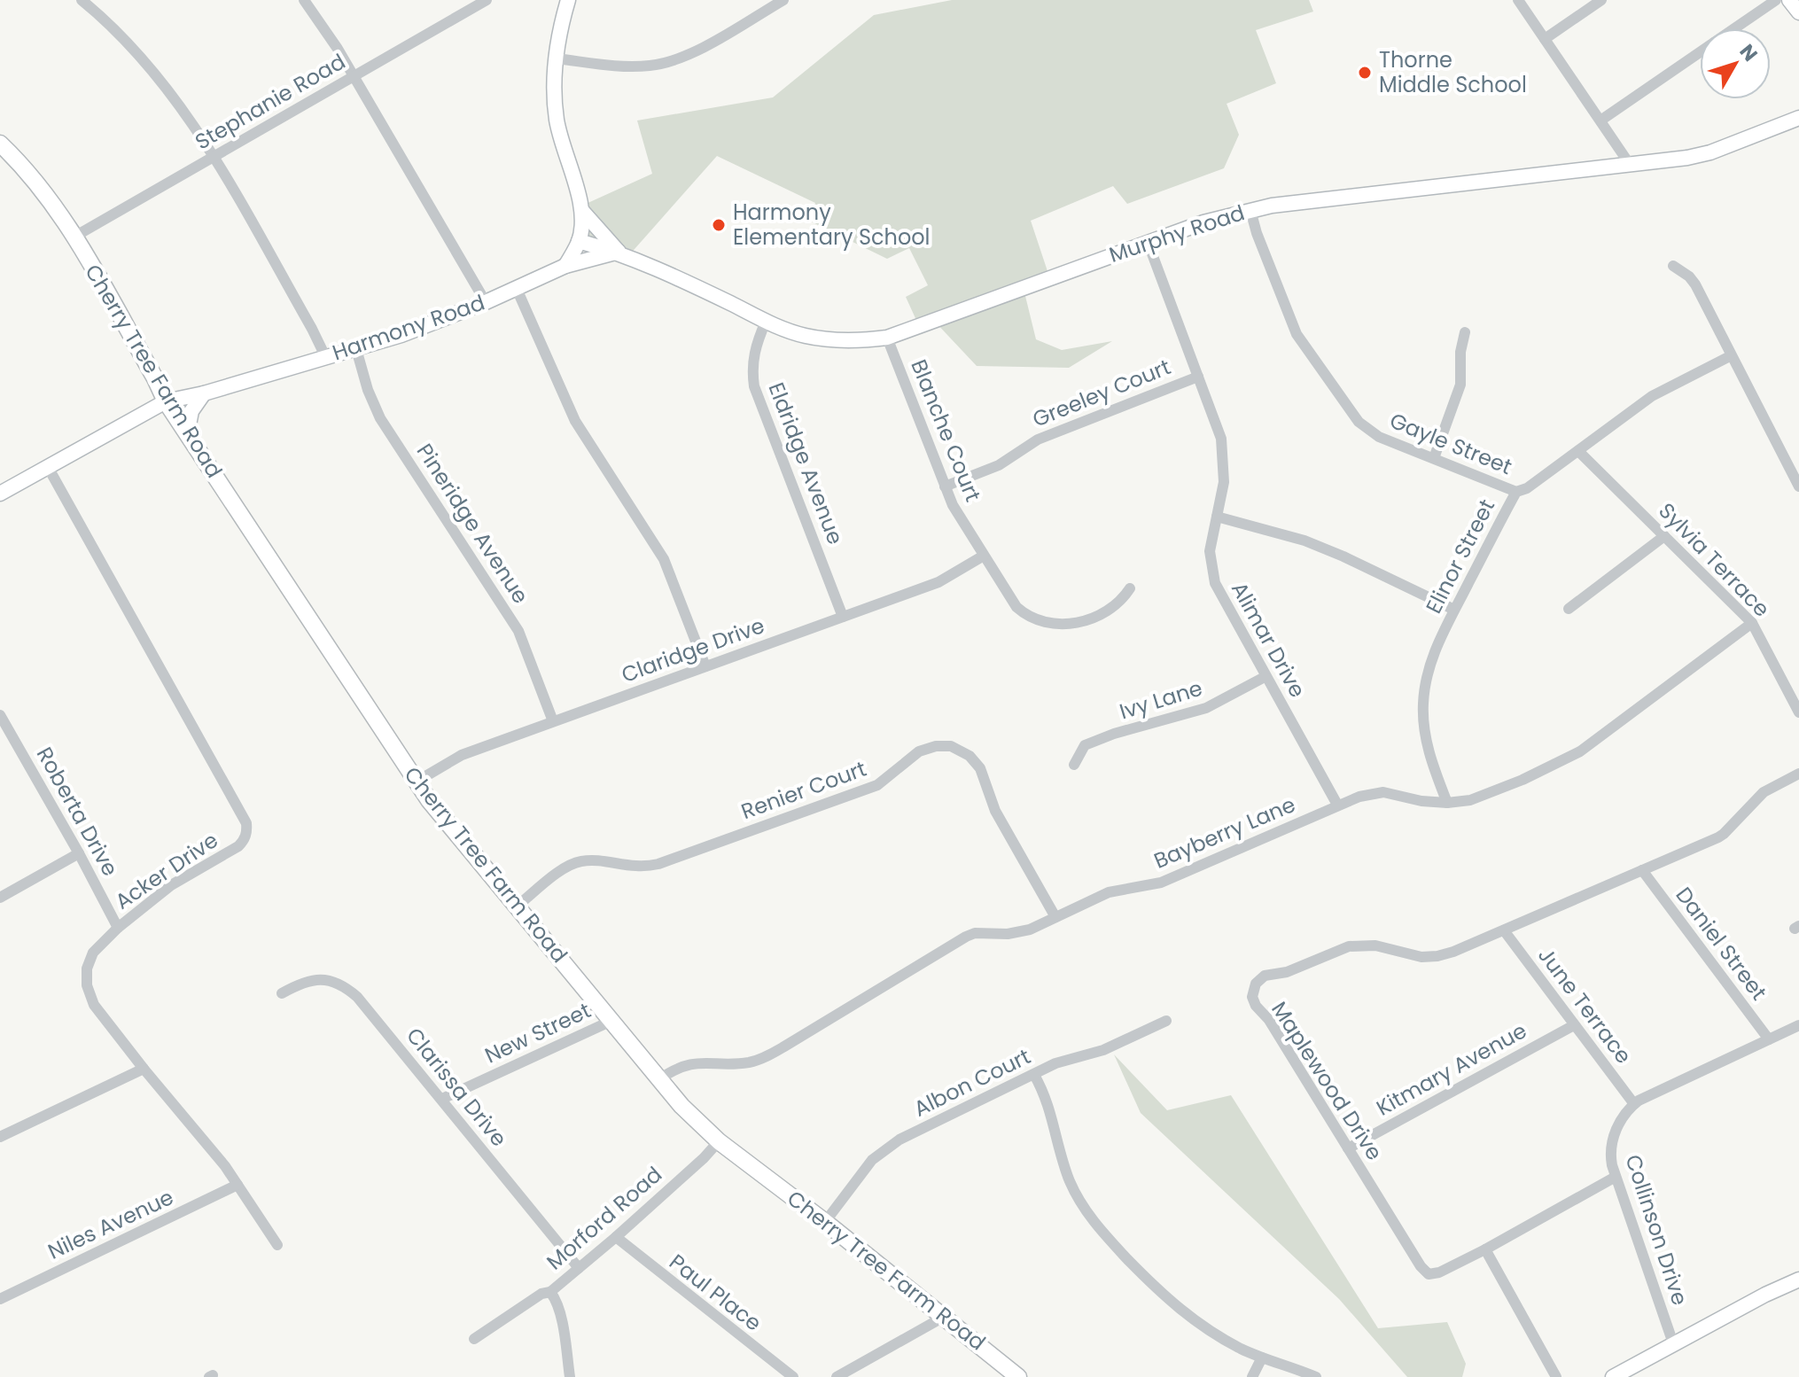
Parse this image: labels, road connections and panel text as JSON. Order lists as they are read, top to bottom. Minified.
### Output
{"streets":{"main road":["Cherry Tree Farm Road"],"street":["Stephanie Road","Murphy Road","Harmony Road","Greeley Court","Blanche Court","Gayle Street","Eldridge Avenue","Pineridge Avenue","Elinor Street","Sylvia Terrace","Alimar Drive","Claridge Drive","Ivy Lane","Renier Court","Roberta Drive","Bayberry Lane","Acker Drive","Daniel Street","June Terrace","New Street","Kitmary Avenue","Maplewood Drive","Albon Court","Clarissa Drive","Morford Road","Niles Avenue","Collinson Drive","Paul Place"]},"crossings":[["Stephanie Road","Cherry Tree Farm Road"],["Murphy Road","Harmony Road"],["Murphy Road","Blanche Court"],["Murphy Road","Gayle Street"],["Murphy Road","Eldridge Avenue"],["Murphy Road","Alimar Drive"],["Harmony Road","Cherry Tree Farm Road"],["Harmony Road","Pineridge Avenue"],["Harmony Road","Acker Drive"],["Cherry Tree Farm Road","Claridge Drive"],["Cherry Tree Farm Road","Renier Court"],["Cherry Tree Farm Road","Bayberry Lane"],["Cherry Tree Farm Road","New Street"],["Cherry Tree Farm Road","Albon Court"],["Cherry Tree Farm Road","Morford Road"],["Greeley Court","Blanche Court"],["Greeley Court","Alimar Drive"],["Blanche Court","Claridge Drive"],["Gayle Street","Elinor Street"],["Eldridge Avenue","Claridge Drive"],["Pineridge Avenue","Claridge Drive"],["Elinor Street","Sylvia Terrace"],["Elinor Street","Bayberry Lane"],["Sylvia Terrace","Bayberry Lane"],["Alimar Drive","Ivy Lane"],["Alimar Drive","Bayberry Lane"],["Renier Court","Bayberry Lane"],["Roberta Drive","Acker Drive"],["Acker Drive","Niles Avenue"],["Daniel Street","Maplewood Drive"],["June Terrace","Kitmary Avenue"],["June Terrace","Maplewood Drive"],["June Terrace","Collinson Drive"],["New Street","Clarissa Drive"],["Kitmary Avenue","Maplewood Drive"],["Maplewood Drive","Collinson Drive"],["Clarissa Drive","Morford Road"],["Morford Road","Paul Place"]],"places":["Thorne Middle School","Harmony Elementary School"],"north":"top right"}
